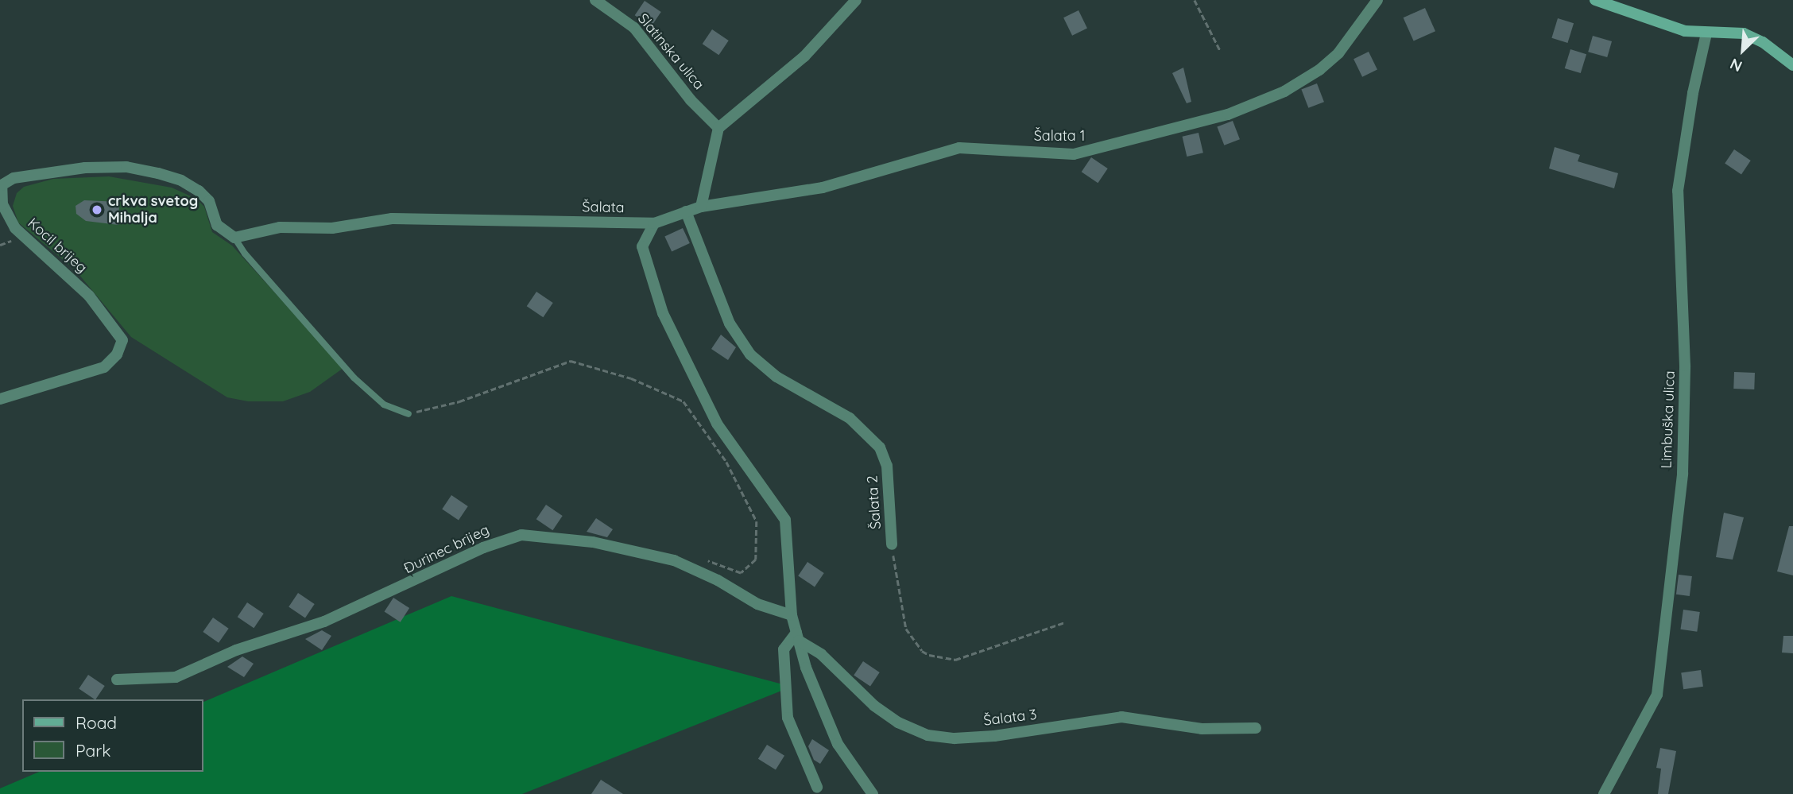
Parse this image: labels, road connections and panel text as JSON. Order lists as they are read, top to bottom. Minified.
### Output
{"streets":{"street":["Slatinska ulica","Šalata 1","Šalata","Kocil brijeg","Limbuška ulica","Šalata 2","Đurinec brijeg","Šalata 3"]},"crossings":[["Šalata 1","Šalata"],["Šalata","Kocil brijeg"],["Šalata","Šalata 2"]],"places":["crkva svetog Mihalja"],"legend":["Road","Park"],"north":"bottom left"}
